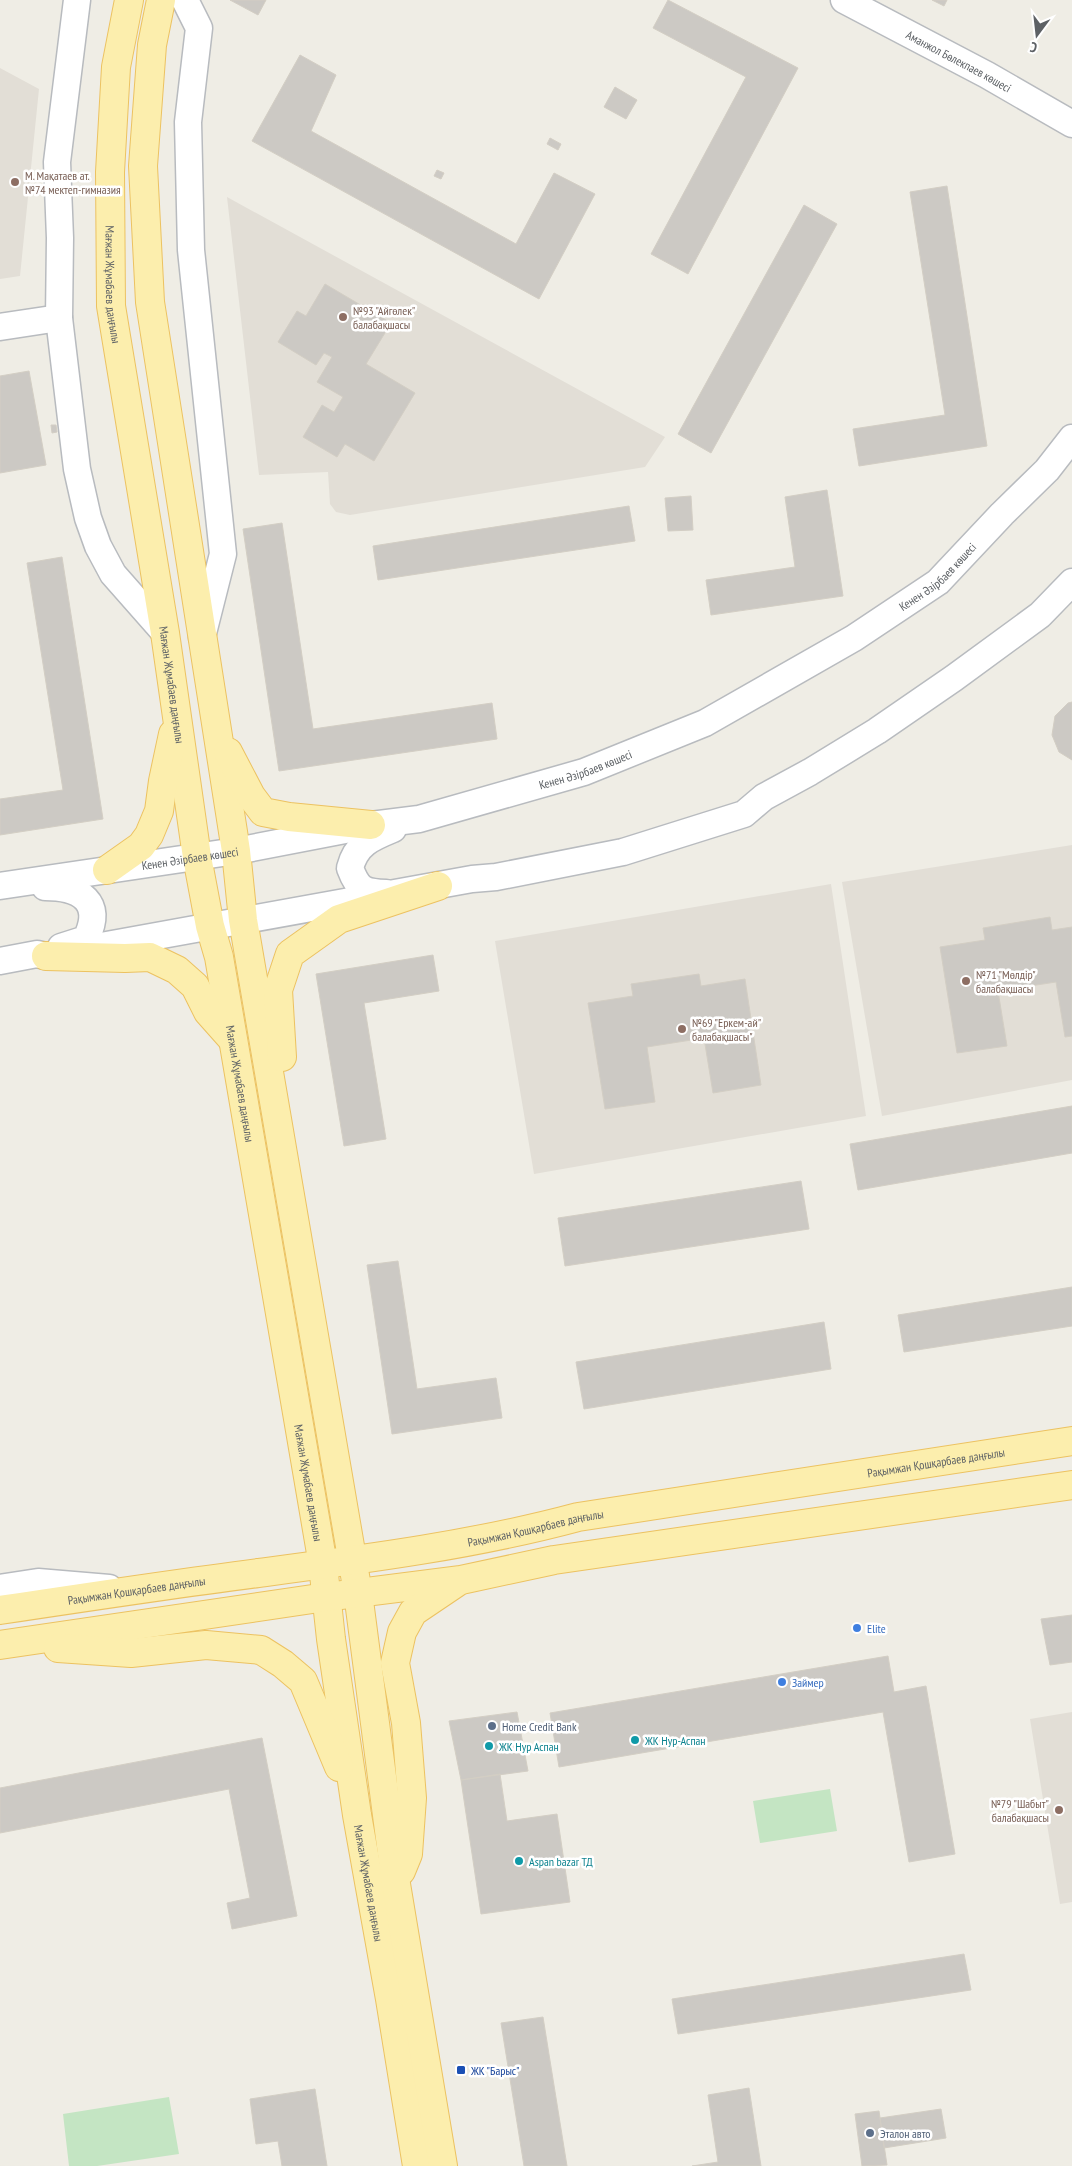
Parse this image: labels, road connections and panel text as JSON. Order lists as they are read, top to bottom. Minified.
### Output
{"streets":{"main road":["Мағжан Жұмабаев даңғылы","Рақымжан Қошқарбаев даңғылы"],"street":["Аманжол Бөлекпаев көшесі","Кенен Әзірбаев көшесі"]},"crossings":[["Мағжан Жұмабаев даңғылы","Кенен Әзірбаев көшесі"],["Мағжан Жұмабаев даңғылы","Рақымжан Қошқарбаев даңғылы"]],"places":{"other":["М. Мақатаев ат. №74 мектеп-гимназия","№93 \"Айгөлек\" балабақшасы","№71 \"Мөлдір\" балабақшасы","№69 \"Еркем-ай\" балабақшасы\"","Elite","Займер","Home Credit Bank","ЖК Нур-Аспан","ЖК Нур Аспан","№79 \"Шабыт\" балабақшасы","Aspan bazar ТД","Эталон авто"],"transit":["ЖК \"Барыс\""]},"north":"bottom"}
